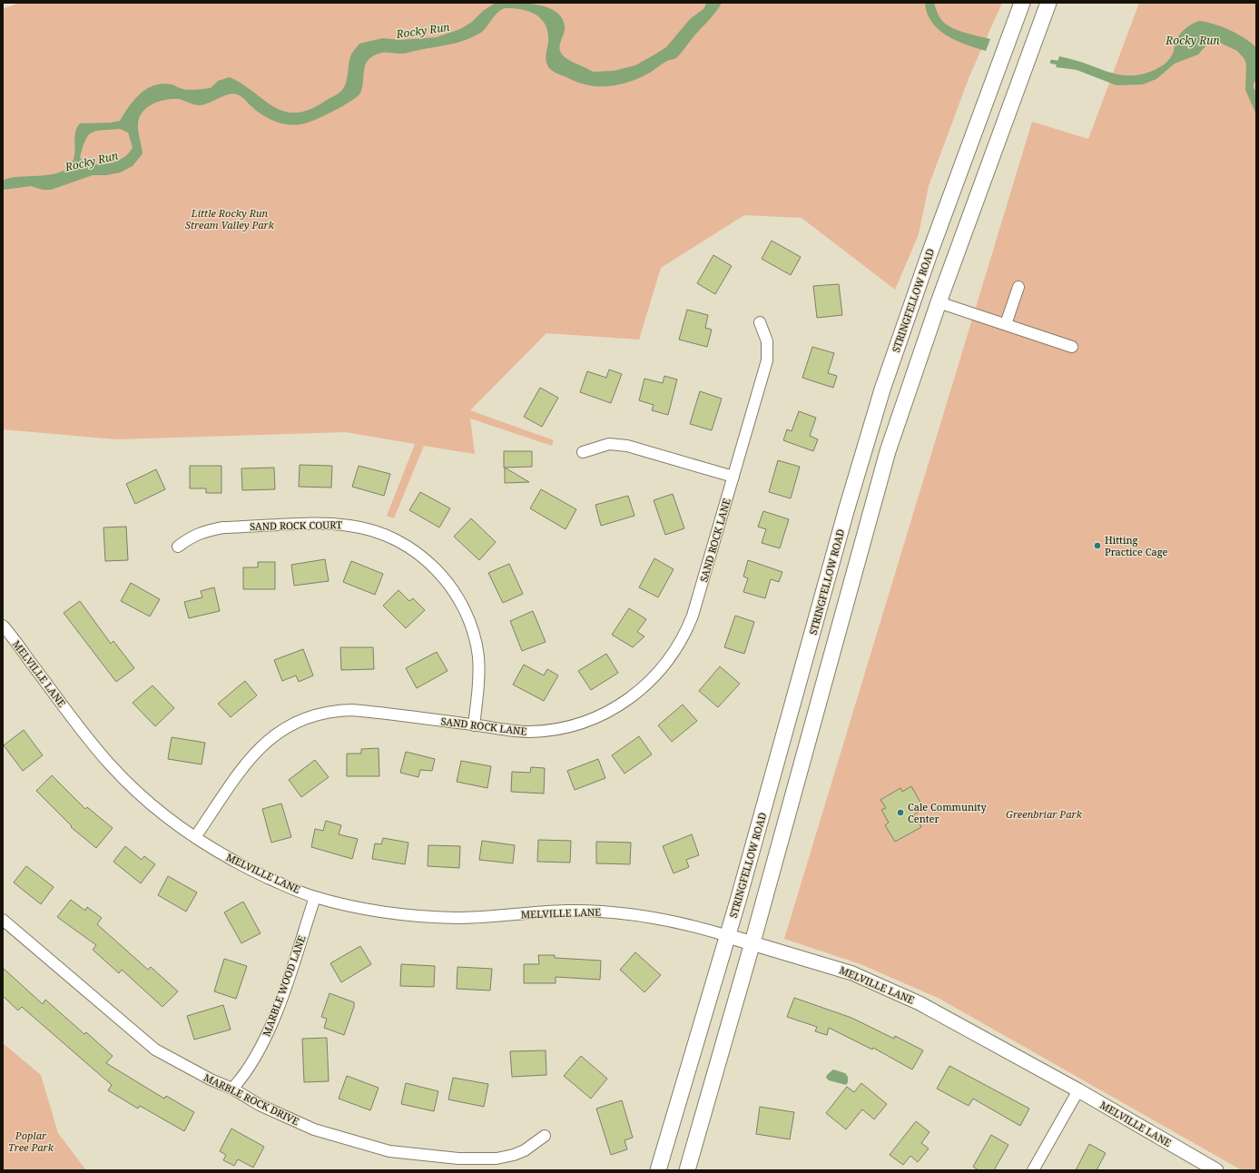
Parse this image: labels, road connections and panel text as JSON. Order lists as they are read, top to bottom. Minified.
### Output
{"streets":{"main road":["STRINGFELLOW ROAD"],"street":["SAND ROCK COURT","SAND ROCK LANE","MELVILLE LANE","MARBLE WOOD LANE","MARBLE ROCK DRIVE"]},"crossings":[["STRINGFELLOW ROAD","MELVILLE LANE"],["SAND ROCK COURT","SAND ROCK LANE"],["SAND ROCK LANE","MELVILLE LANE"],["MELVILLE LANE","MARBLE WOOD LANE"],["MARBLE WOOD LANE","MARBLE ROCK DRIVE"]],"water":["Rocky Run"],"parks":["Little Rocky Run Stream Valley Park","Greenbriar Park","Poplar Tree Park"],"places":["Hitting Practice Cage","Cale Community Center"]}
